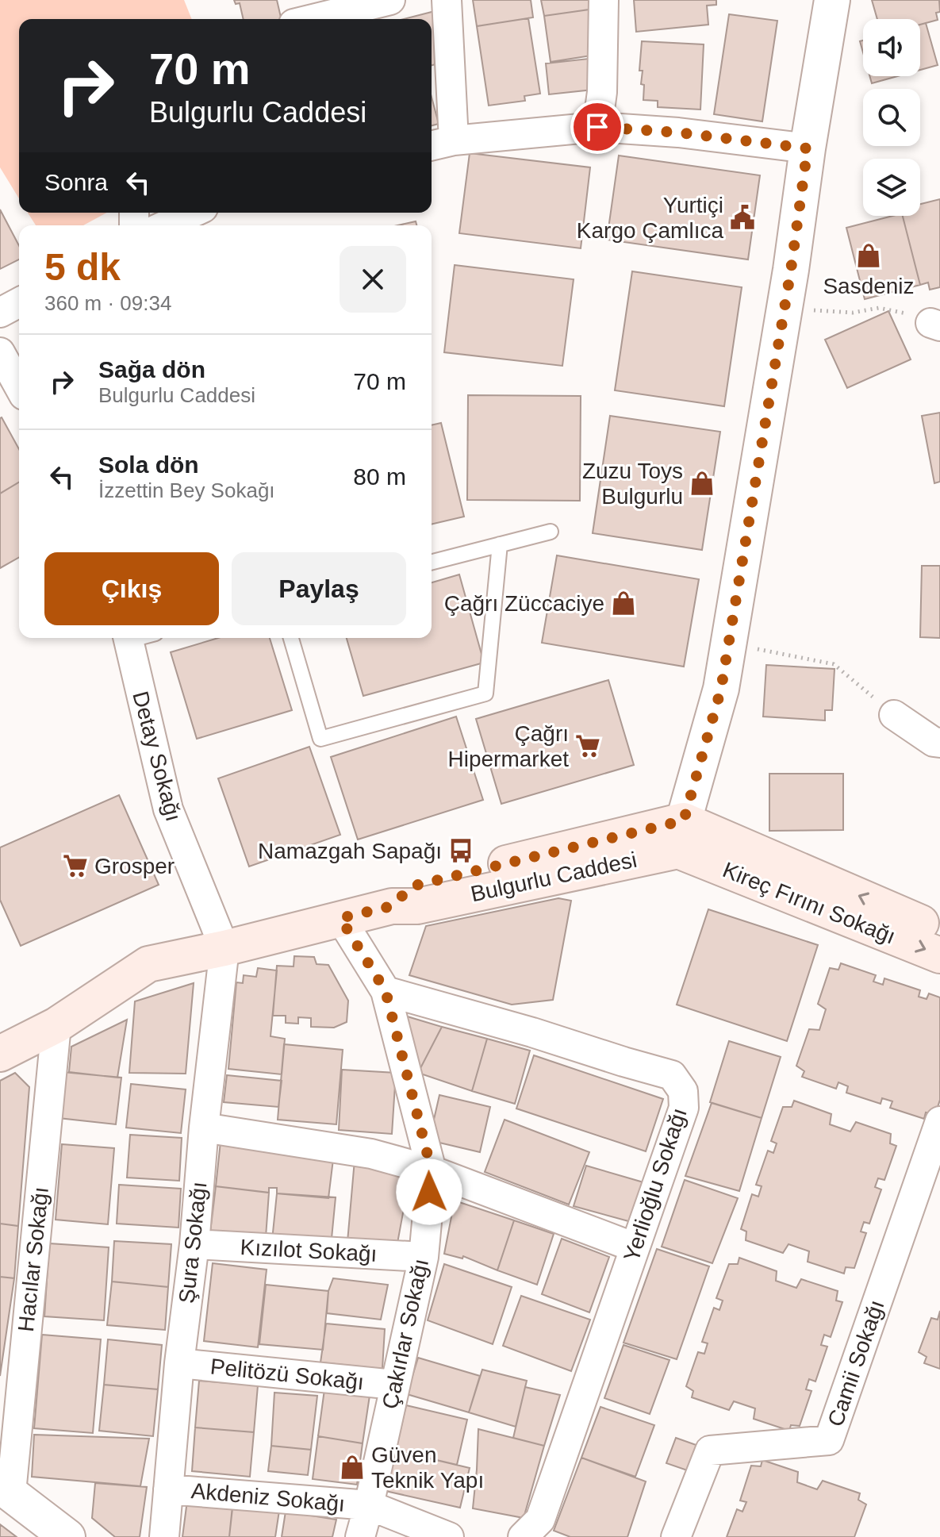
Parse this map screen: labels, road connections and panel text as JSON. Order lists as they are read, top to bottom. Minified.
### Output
{"streets":{"main road":["Bulgurlu Caddesi","Kireç Fırını Sokağı"],"street":["Detay Sokağı","Yerlioğlu Sokağı","Şura Sokağı","Kızılot Sokağı","Hacılar Sokağı","Çakırlar Sokağı","Camii Sokağı","Pelitözü Sokağı","Akdeniz Sokağı"]},"crossings":[["Detay Sokağı","Bulgurlu Caddesi"],["Detay Sokağı","Şura Sokağı"],["Bulgurlu Caddesi","Kireç Fırını Sokağı"],["Bulgurlu Caddesi","Şura Sokağı"],["Bulgurlu Caddesi","Hacılar Sokağı"],["Bulgurlu Caddesi","Çakırlar Sokağı"],["Yerlioğlu Sokağı","Çakırlar Sokağı"],["Şura Sokağı","Kızılot Sokağı"],["Şura Sokağı","Pelitözü Sokağı"],["Şura Sokağı","Akdeniz Sokağı"],["Kızılot Sokağı","Çakırlar Sokağı"],["Çakırlar Sokağı","Pelitözü Sokağı"],["Çakırlar Sokağı","Akdeniz Sokağı"]],"places":{"public building":["Yurtiçi Kargo Çamlıca"],"shop":["Sasdeniz","Zuzu Toys Bulgurlu","Çağrı Züccaciye","Güven Teknik Yapı"],"supermarket":["Çağrı Hipermarket","Grosper"],"bus stop":["Namazgah Sapağı"]},"page":{"turn":["70 m","Bulgurlu Caddesi"],"then":"Sonra","heading":["5 dk","360 m · 09:34"],"list":[{"name":"Sağa dön","note":"Bulgurlu Caddesi","value":"70 m"},{"name":"Sola dön","note":"İzzettin Bey Sokağı","value":"80 m"}],"buttons":["Çıkış","Paylaş"]}}
